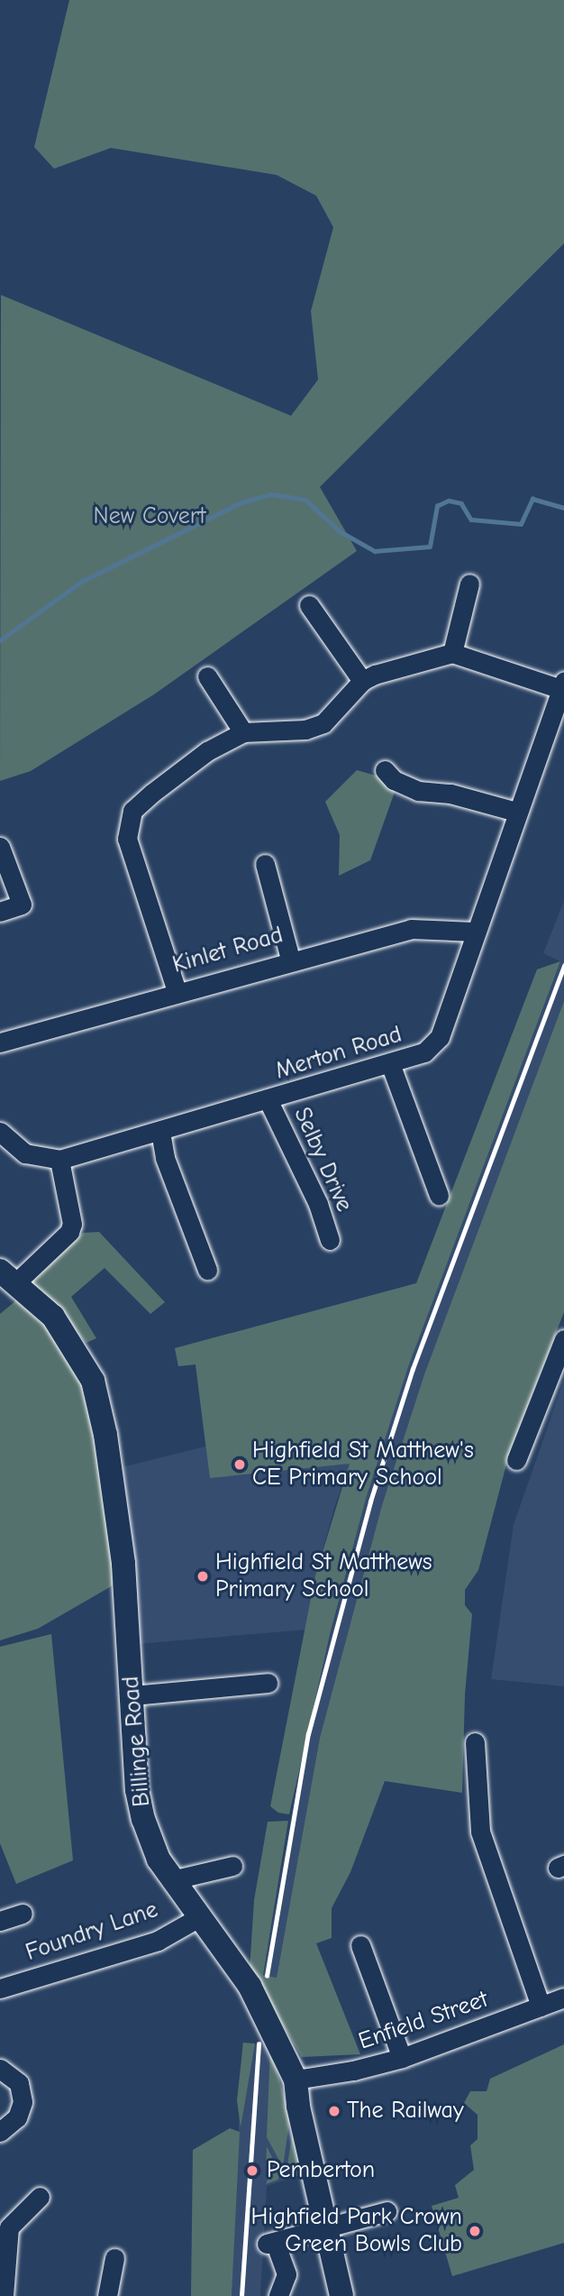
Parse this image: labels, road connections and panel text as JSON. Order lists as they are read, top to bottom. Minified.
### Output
{"streets":{"main road":["Billinge Road"],"street":["Kinlet Road","Merton Road","Selby Drive","Foundry Lane","Enfield Street"]},"crossings":[["Kinlet Road","Merton Road"],["Merton Road","Selby Drive"],["Billinge Road","Foundry Lane"],["Billinge Road","Enfield Street"]],"parks":["New Covert"],"places":["Highfield St Matthew's CE Primary School","Highfield St Matthews Primary School","The Railway","Pemberton","Highfield Park Crown Green Bowls Club"]}
